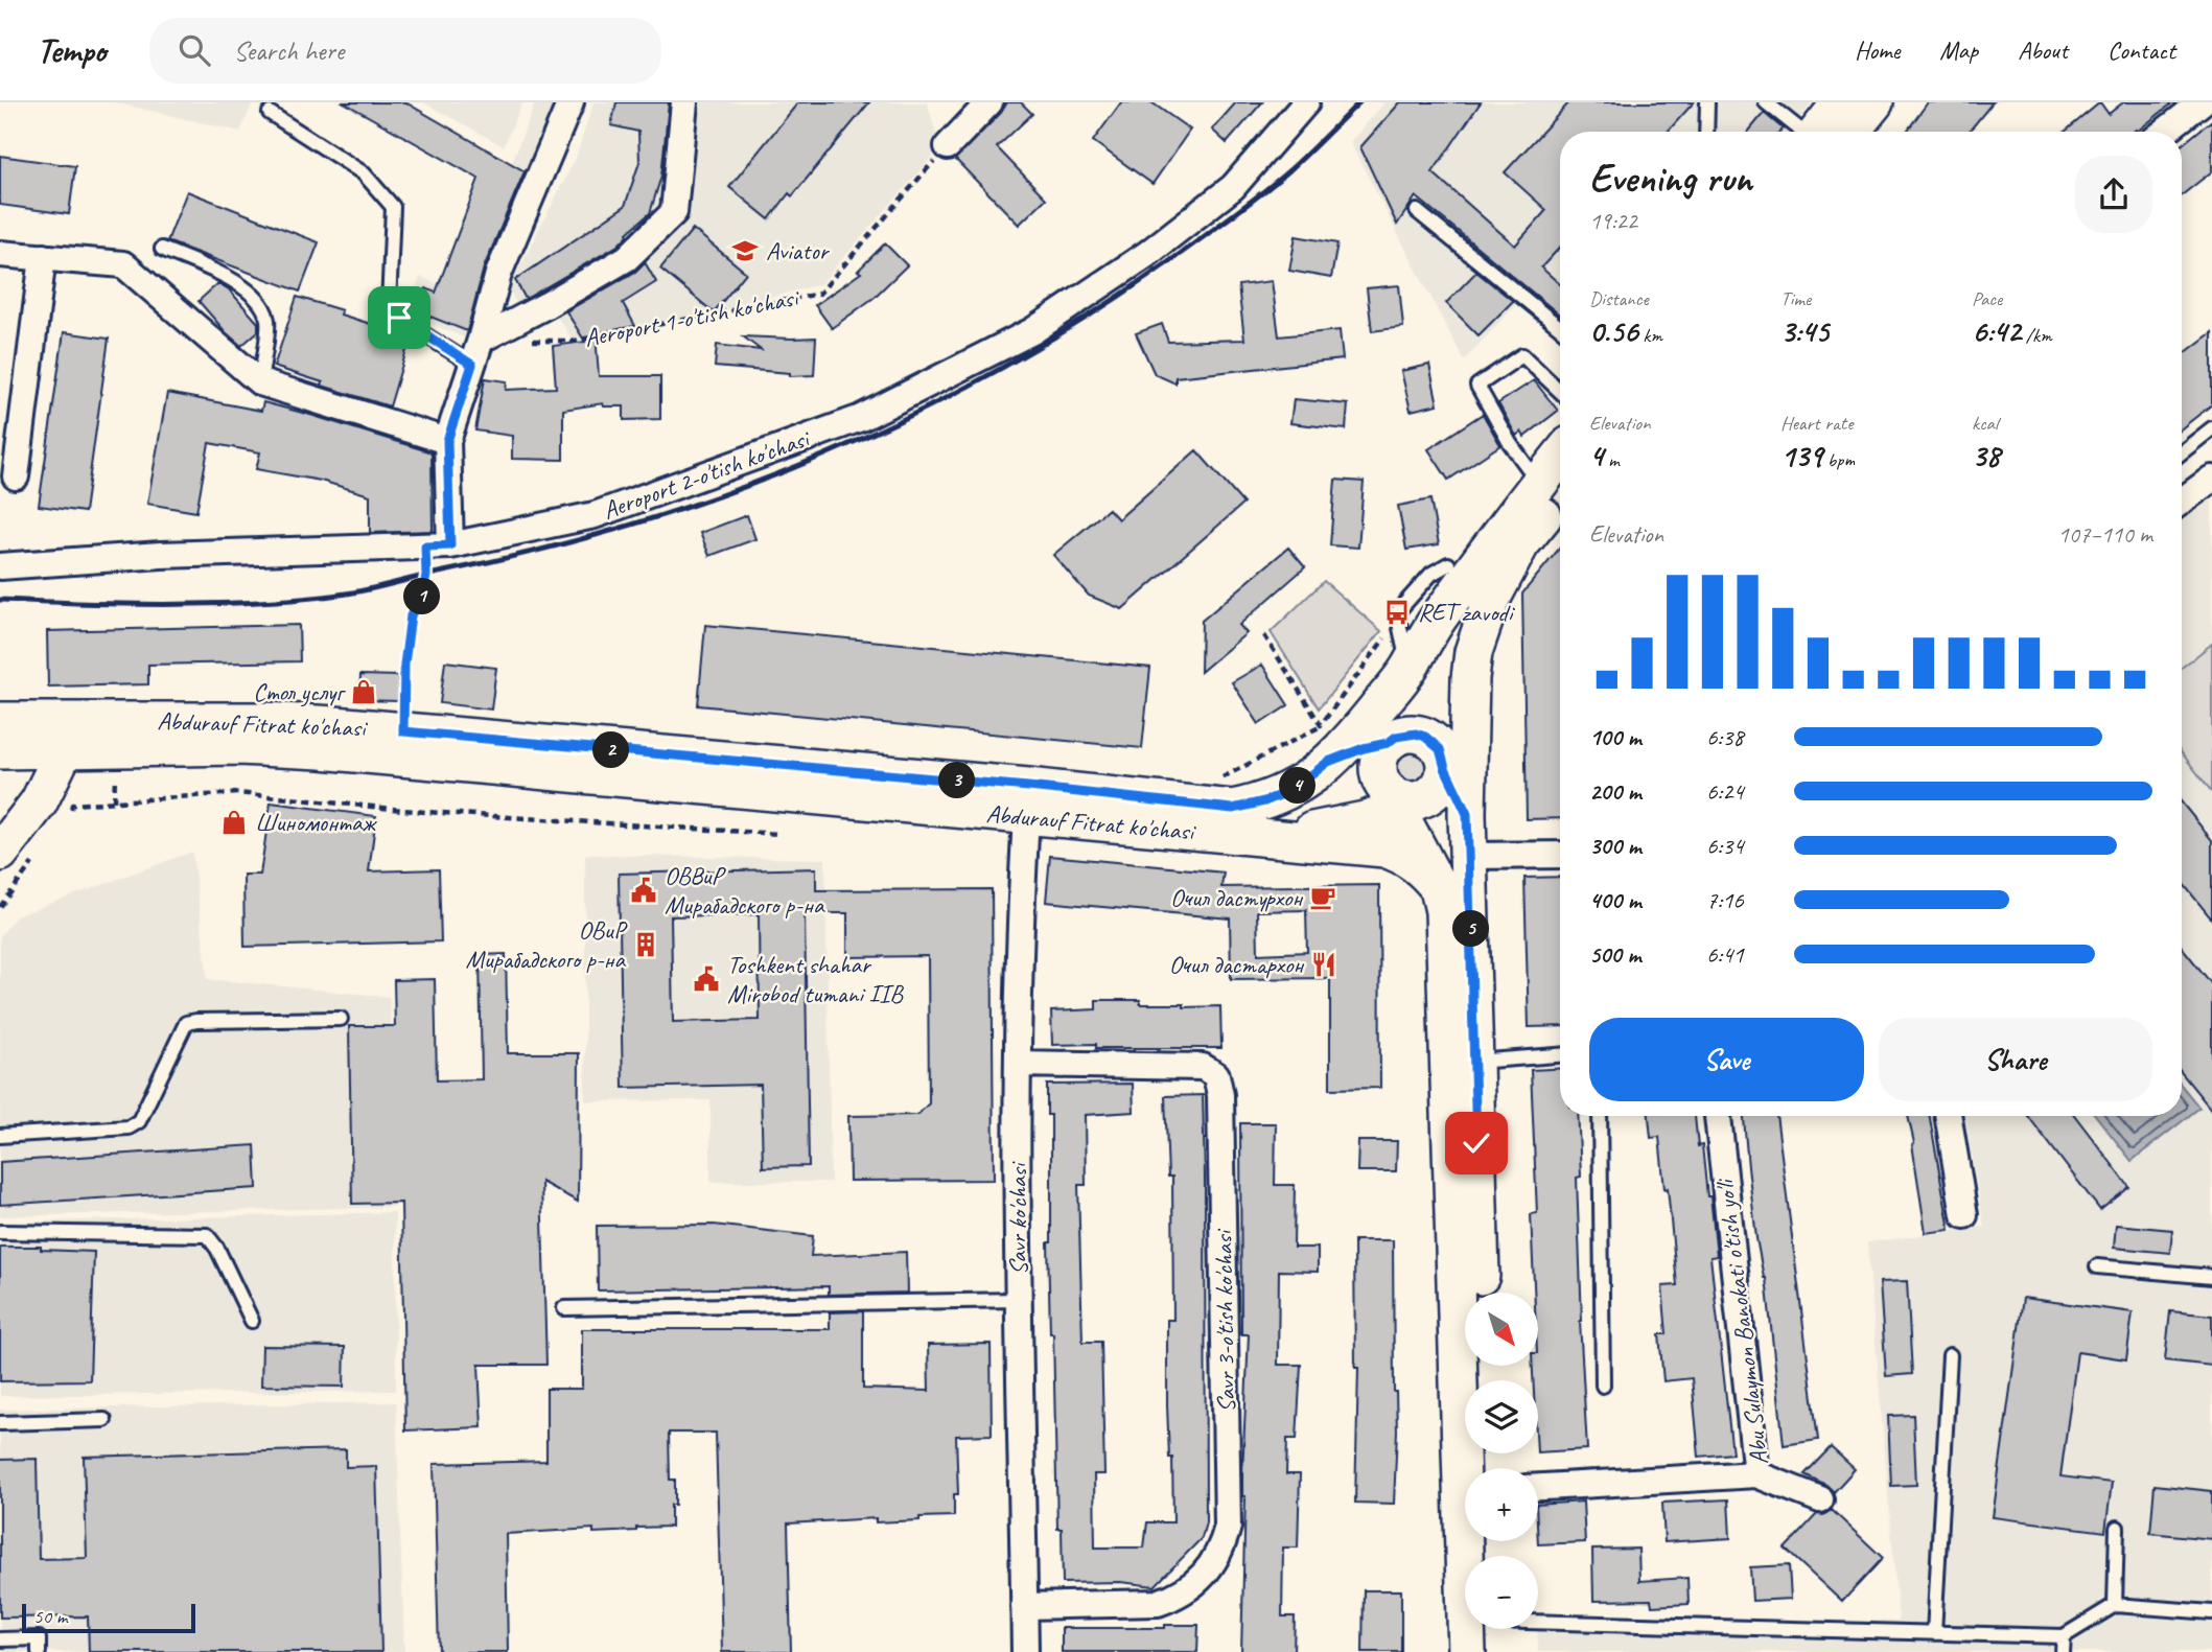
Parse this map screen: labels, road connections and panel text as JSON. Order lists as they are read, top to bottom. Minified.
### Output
{"streets":{"main road":["Abdurauf Fitrat ko'chasi"],"street":["Aeroport 2-o'tish ko'chasi","Savr ko'chasi","Savr 3-o'tish ko'chasi","Abu Sulaymon Banokati o'tish yo'li"],"path":["Aeroport 1-o'tish ko'chasi"]},"crossings":[["Abdurauf Fitrat ko'chasi","Savr ko'chasi"],["Savr ko'chasi","Savr 3-o'tish ko'chasi"]],"places":{"school or university":["Aviator"],"bus stop":["RET zavodi"],"shop":["Стол услуг","Шиномонтаж"],"public building":["ОВВиР Мирабадского р-на","Toshkent shahar Mirobod tumani IIB"],"cafe":["Очил дастурхон"],"building":["ОВиР Мирабадского р-на"],"restaurant":["Очил дастархон"]},"scale_bar":"50 m","north":"bottom right","page":{"header":"Tempo","search":"Search here","nav":["Home","Map","About","Contact"],"heading":["Evening run","19:22"],"stats":[["Distance","0.56 km"],["Time","3:45"],["Pace","6:42 /km"],["Elevation","4 m"],["Heart rate","139 bpm"],["kcal","38"]],"chart":["Elevation","107–110 m"],"pins":["1","2","3","4","5"],"list":[{"name":"100 m","note":"6:38"},{"name":"200 m","note":"6:24"},{"name":"300 m","note":"6:34"},{"name":"400 m","note":"7:16"},{"name":"500 m","note":"6:41"}],"buttons":["Save","Share"],"map_buttons":["+","−"],"scale":"50 m"}}
